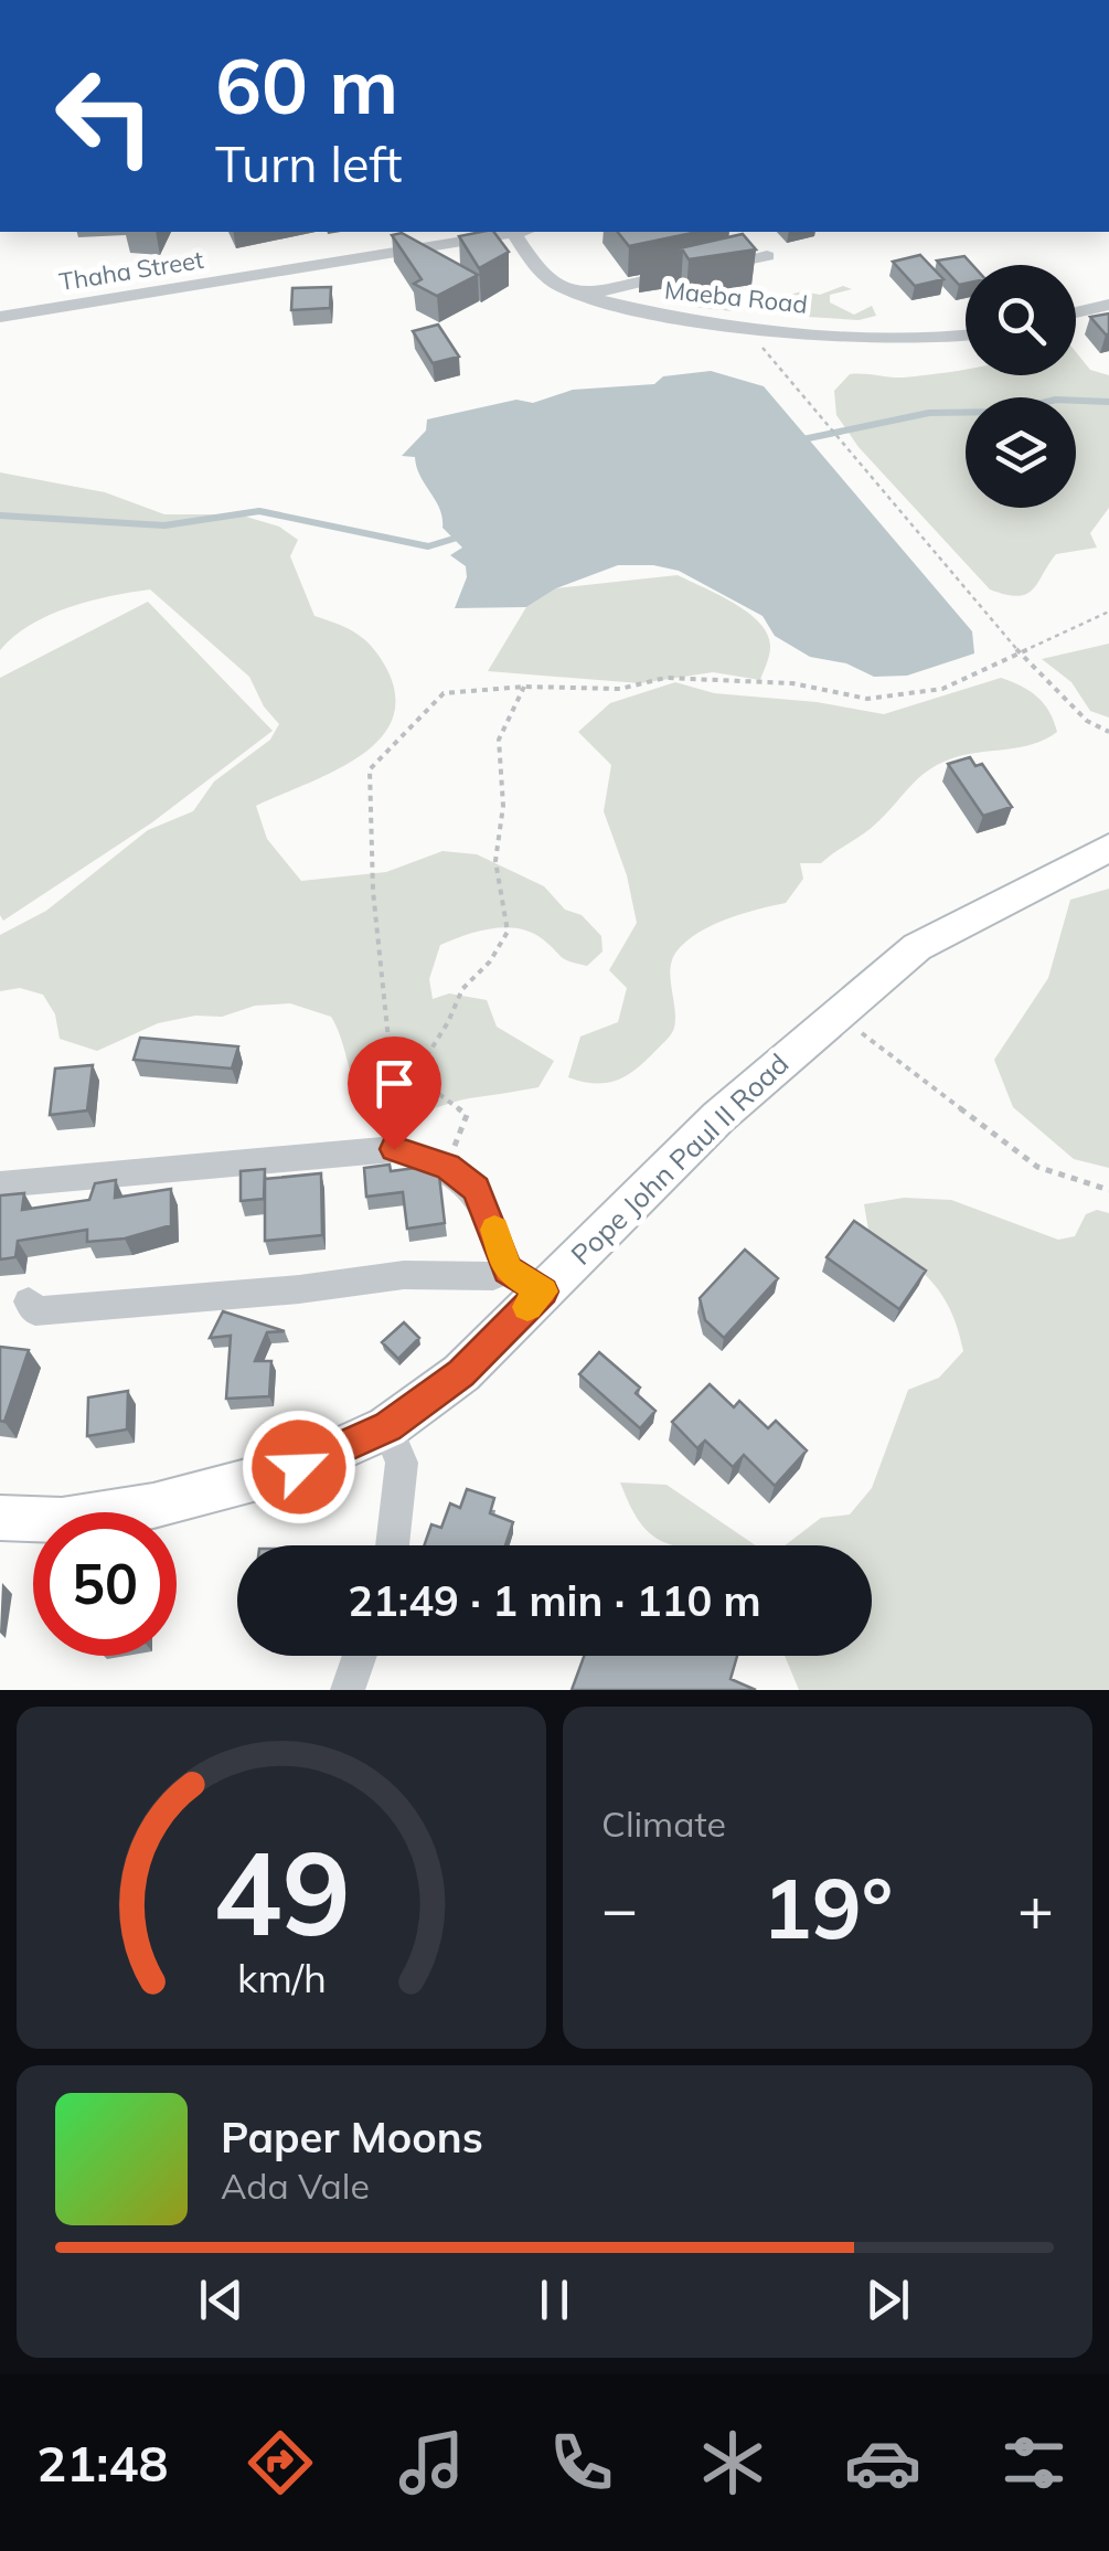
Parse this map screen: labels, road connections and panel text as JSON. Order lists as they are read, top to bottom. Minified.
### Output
{"streets":{"main road":["Pope John Paul II Road"],"street":["Thaha Street","Maeba Road"]},"page":{"turn":["60 m","Turn left"],"limit":"50","trip":"21:49 · 1 min · 110 m","tile":"Climate","heat":["−","19°","+"],"song":["Paper Moons","Ada Vale"],"tabs":"21:48","gauge":["49","km/h"]}}
